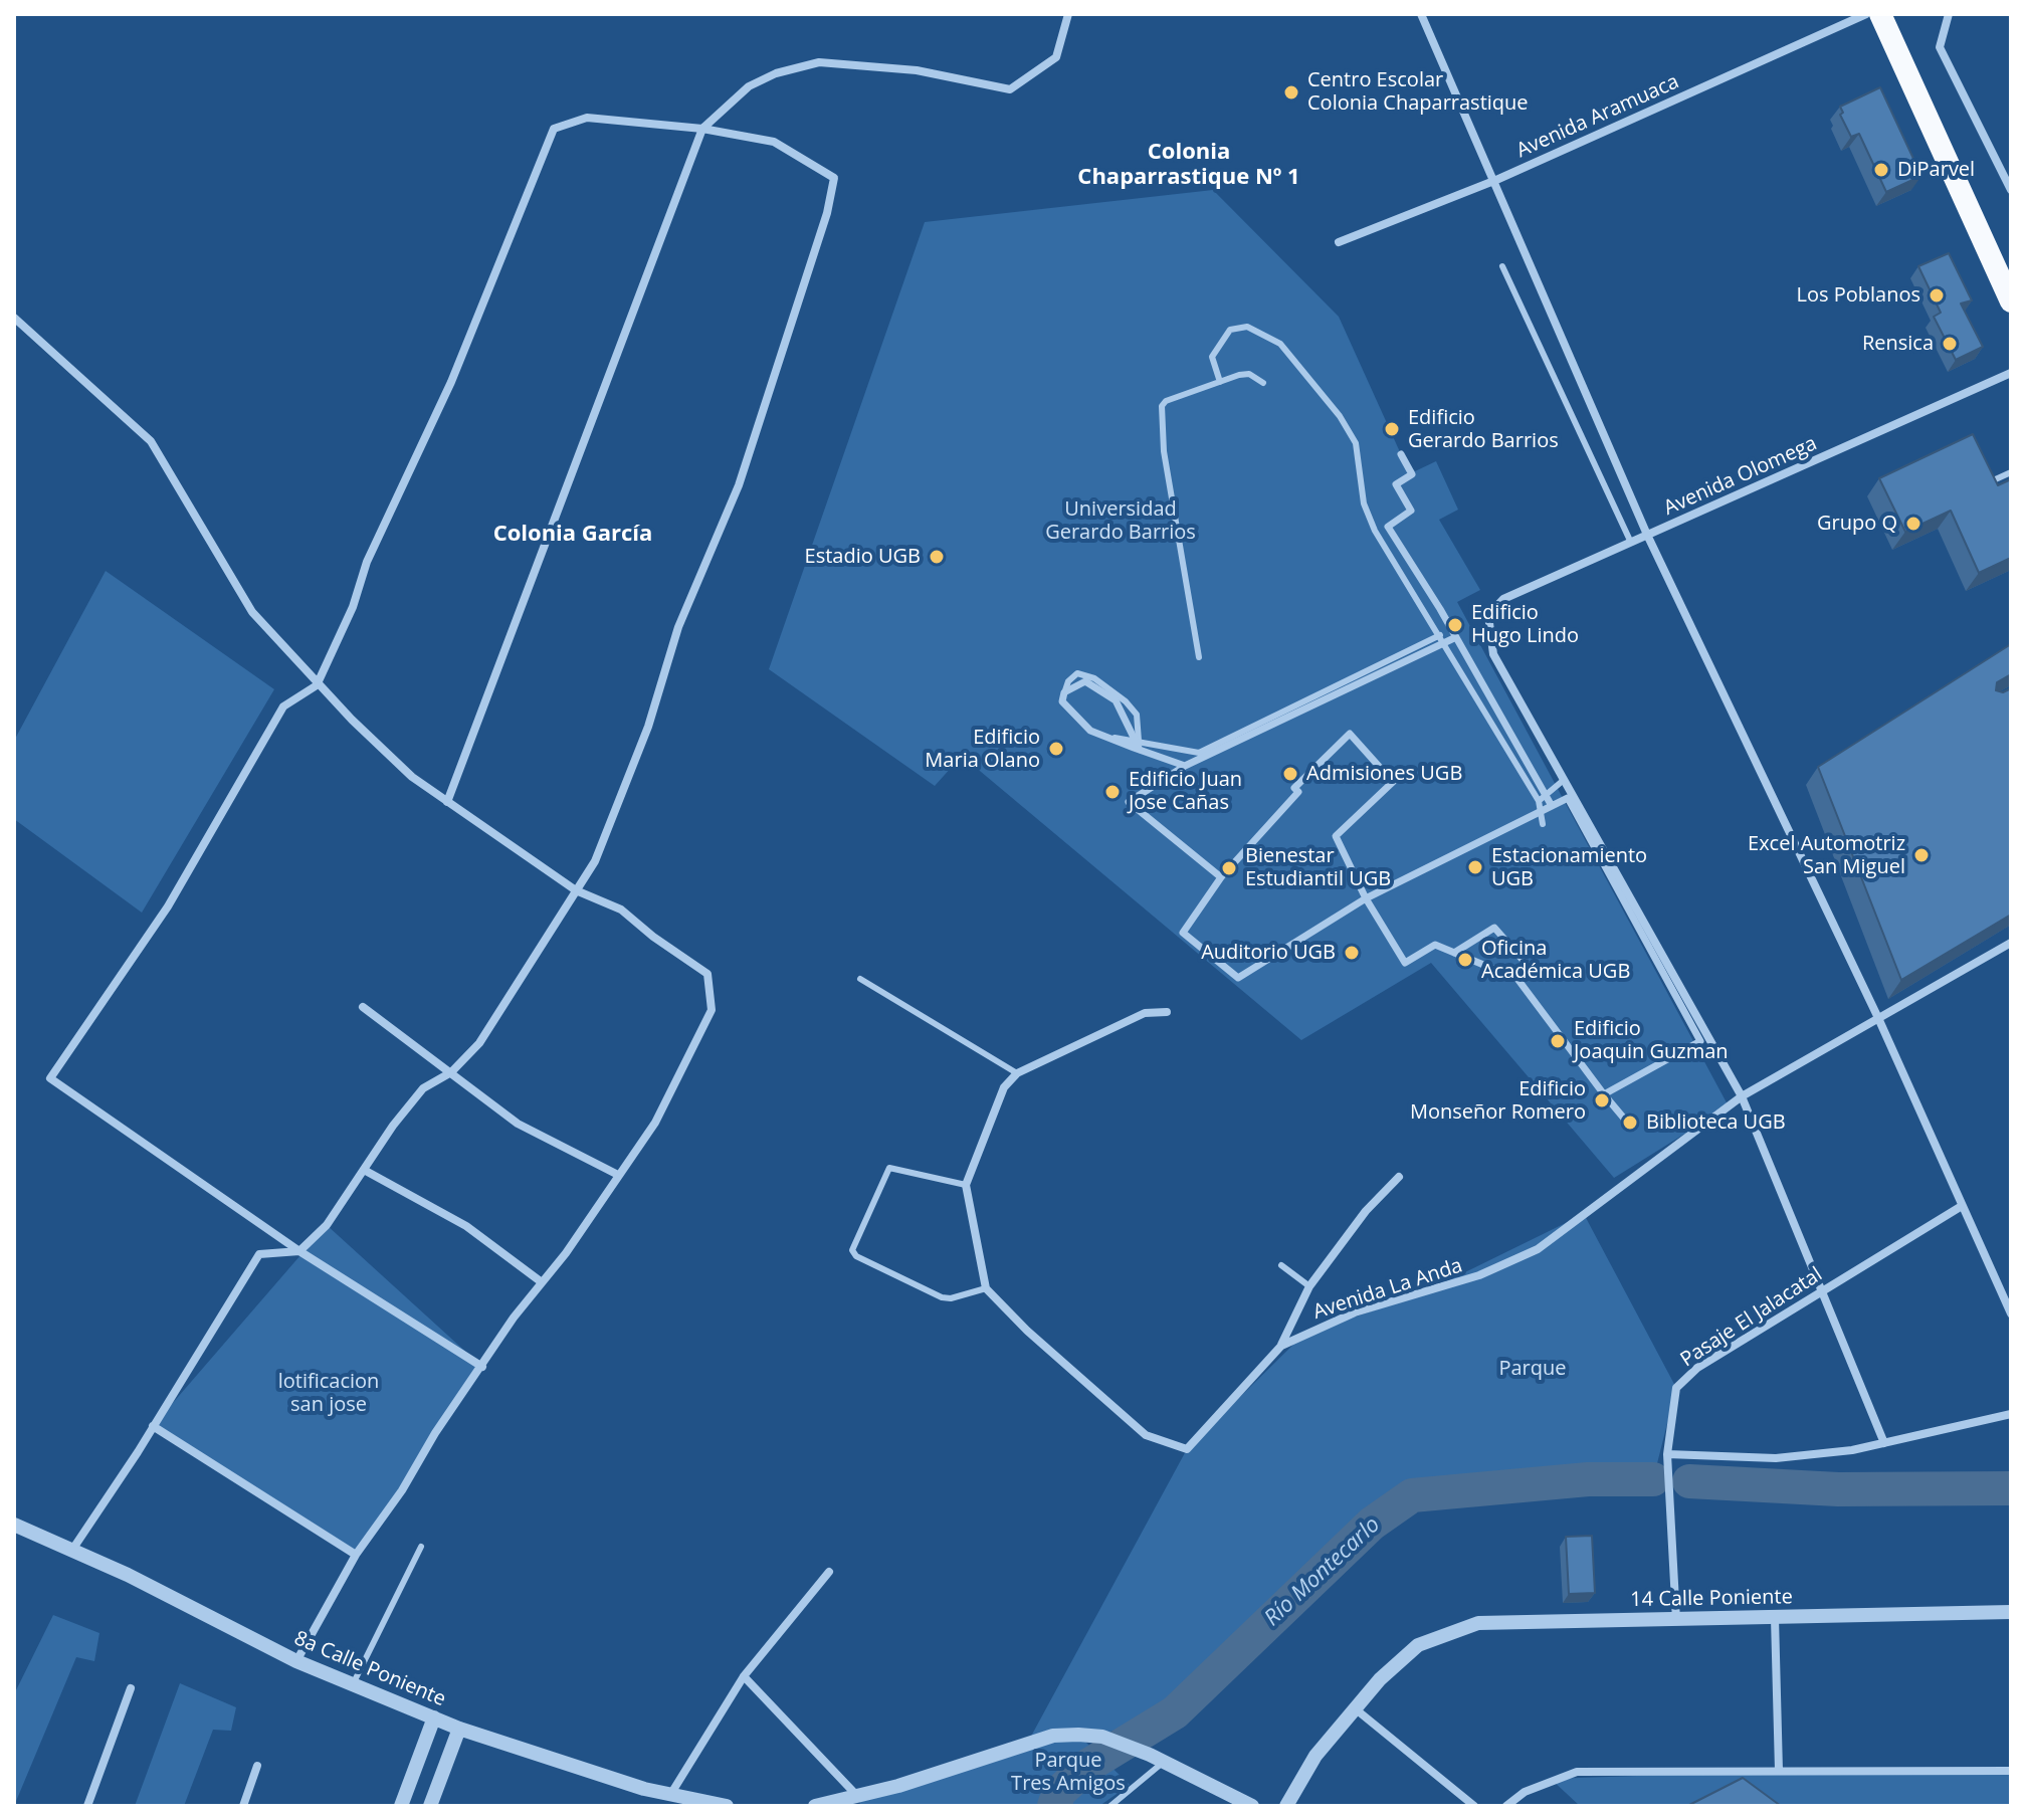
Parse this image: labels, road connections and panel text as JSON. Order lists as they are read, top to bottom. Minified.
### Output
{"streets":{"street":["Avenida Aramuaca","Avenida Olomega","Avenida La Anda","Pasaje El Jalacatal","14 Calle Poniente","8a Calle Poniente"]},"crossings":[["Pasaje El Jalacatal","14 Calle Poniente"]],"districts":["Colonia Chaparrastique Nº 1","Colonia García"],"water":["Río Montecarlo"],"parks":["Universidad Gerardo Barrios","Parque","lotificacion san jose","Parque Tres Amigos"],"places":["Centro Escolar Colonia Chaparrastique","DiParvel","Los Poblanos","Rensica","Edificio Gerardo Barrios","Grupo Q","Estadio UGB","Edificio Hugo Lindo","Edificio Maria Olano","Admisiones UGB","Edificio Juan Jose Cañas","Excel Automotriz San Miguel","Estacionamiento UGB","Bienestar Estudiantil UGB","Auditorio UGB","Oficina Académica UGB","Edificio Joaquin Guzman","Edificio Monseñor Romero","Biblioteca UGB"]}
